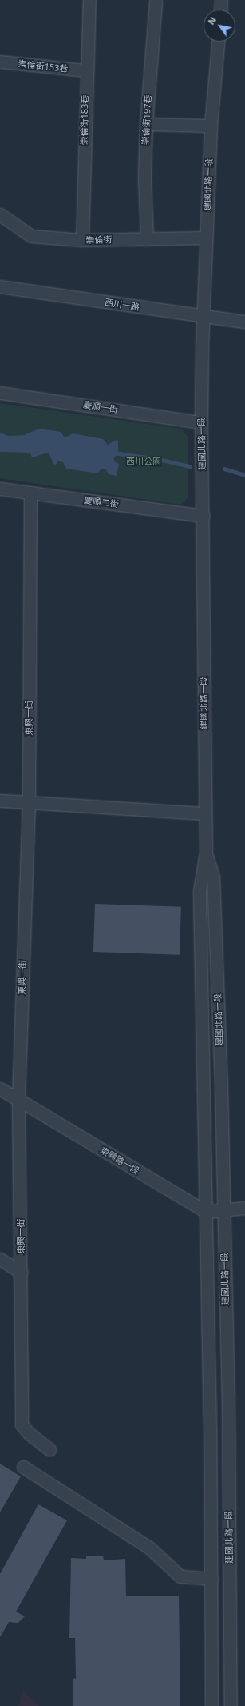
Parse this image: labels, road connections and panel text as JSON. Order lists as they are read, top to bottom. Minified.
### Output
{"streets":{"street":["崇倫街153巷","崇倫街183巷","崇倫街197巷","建國北路一段","崇倫街","西川一路","慶順一街","慶順二街","東興一街","東興路一段"]},"crossings":[["崇倫街153巷","崇倫街183巷"],["崇倫街183巷","崇倫街"],["崇倫街197巷","崇倫街"],["建國北路一段","崇倫街"],["建國北路一段","西川一路"],["建國北路一段","慶順一街"],["建國北路一段","慶順二街"],["建國北路一段","東興路一段"],["慶順二街","東興一街"],["東興一街","東興路一段"]],"parks":["西川公園"],"north":"top left"}
